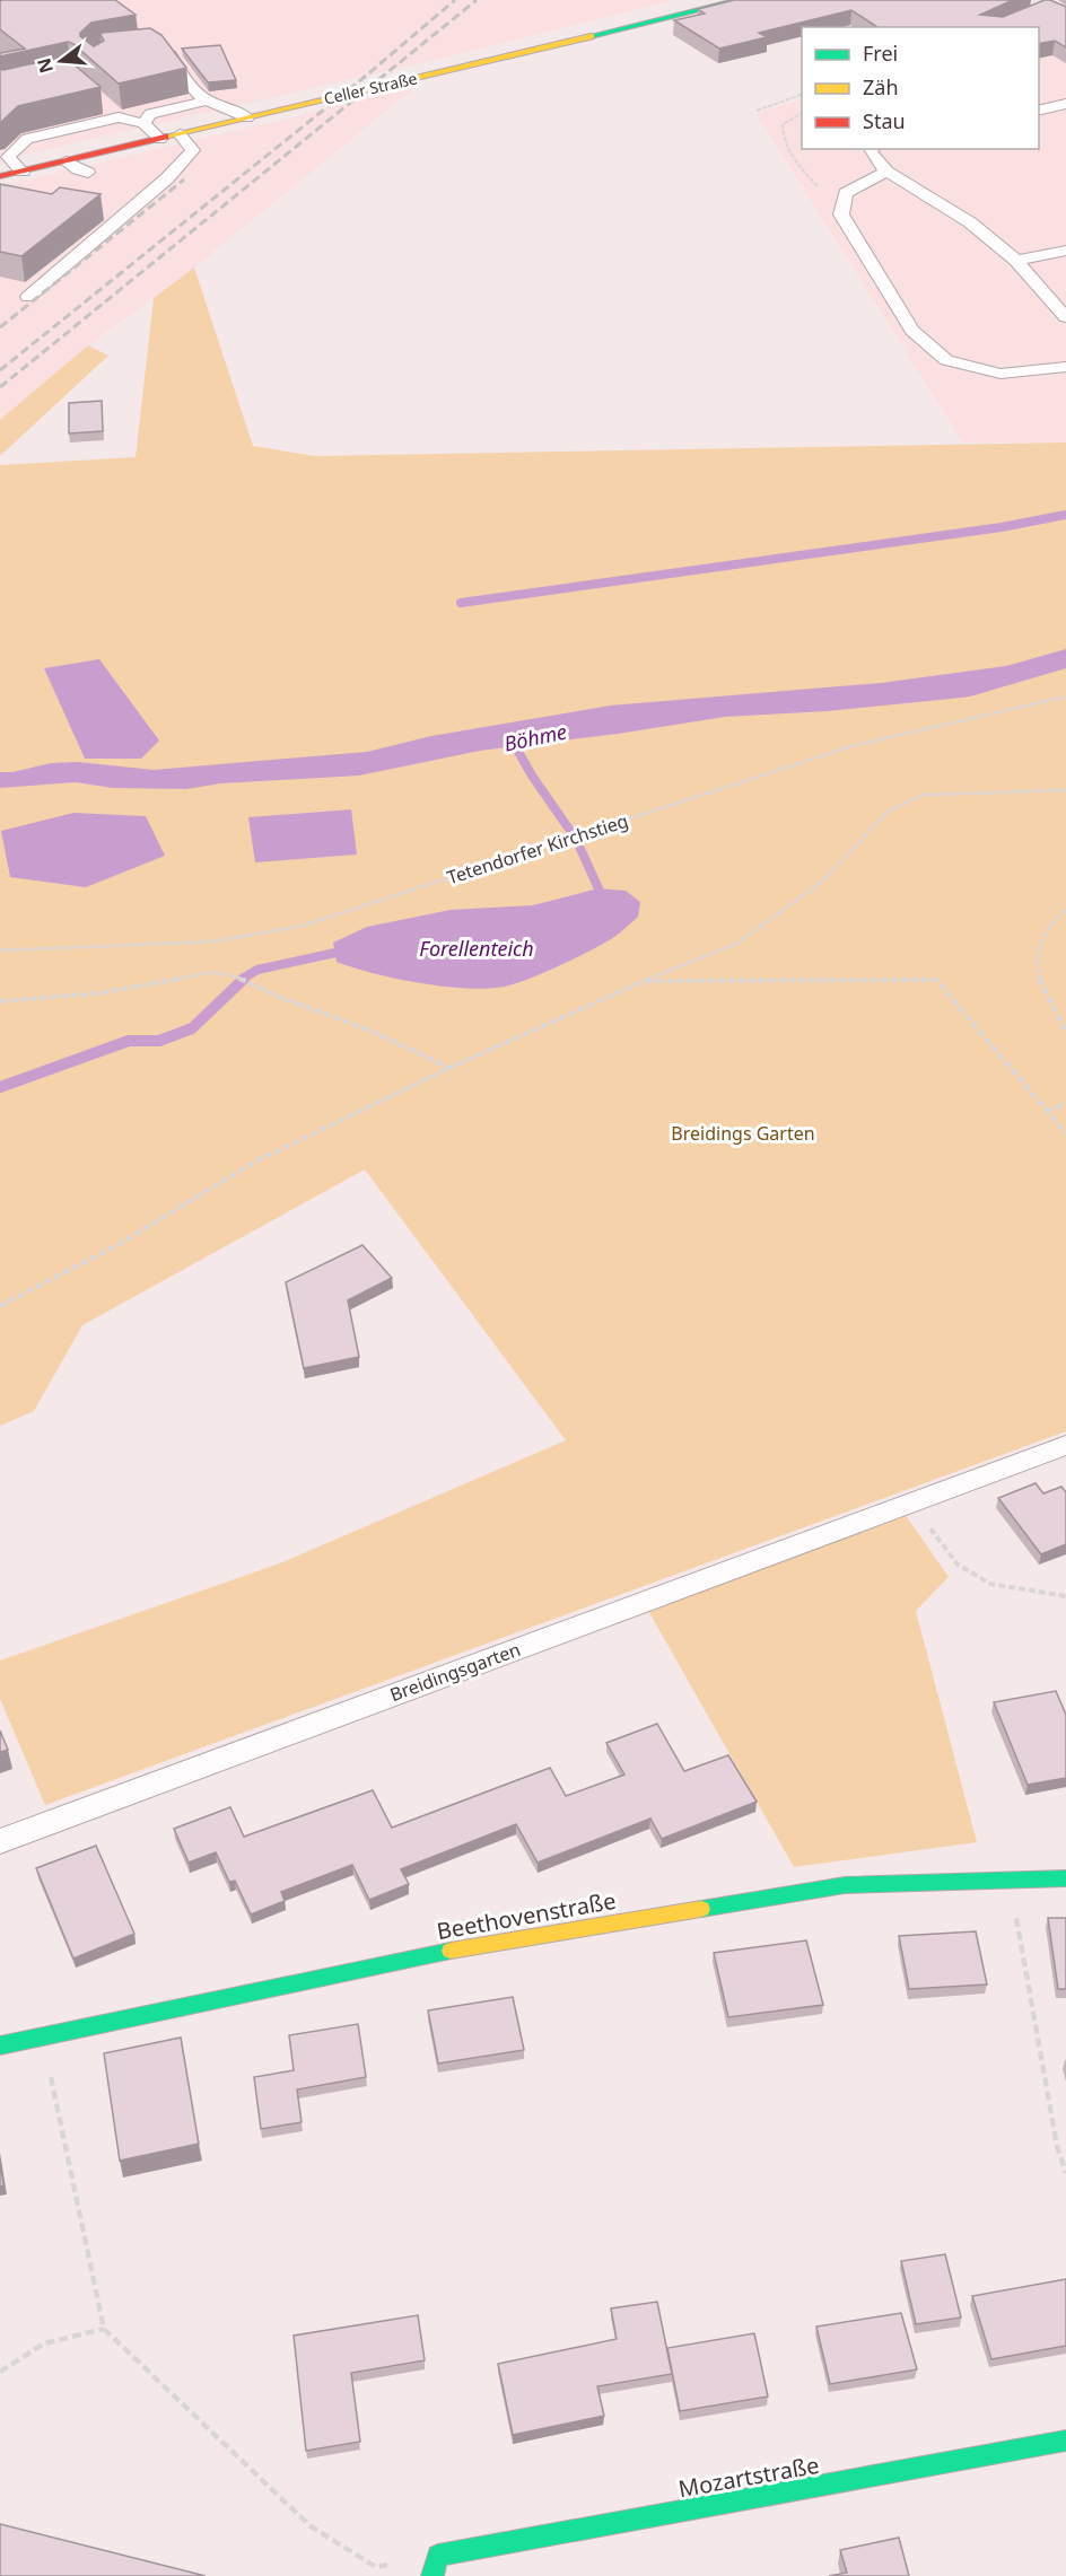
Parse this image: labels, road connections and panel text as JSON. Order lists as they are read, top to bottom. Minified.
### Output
{"streets":{"main road":["Celler Straße","Beethovenstraße","Mozartstraße"],"lane":["Breidingsgarten"],"path":["Tetendorfer Kirchstieg"]},"water":["Böhme","Forellenteich"],"parks":["Breidings Garten"],"legend":["Frei","Zäh","Stau"],"north":"left"}
